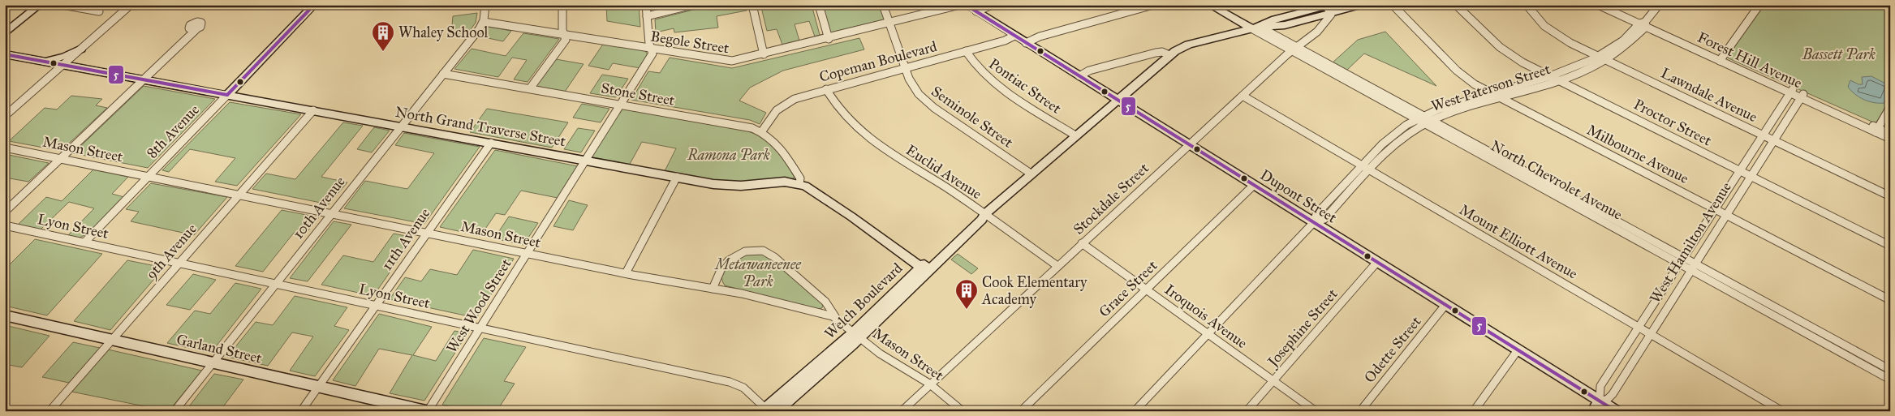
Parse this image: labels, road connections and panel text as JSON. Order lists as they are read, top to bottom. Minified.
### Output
{"streets":{"street":["Begole Street","Forest Hill Avenue","Copeman Boulevard","Pontiac Street","West Paterson Street","Stone Street","Lawndale Avenue","Seminole Street","Proctor Street","North Grand Traverse Street","8th Avenue","Mason Street","Milbourne Avenue","Euclid Avenue","North Chevrolet Avenue","Dupont Street","Stockdale Street","10th Avenue","Lyon Street","11th Avenue","Mount Elliott Avenue","West Hamilton Avenue","9th Avenue","Grace Street","Welch Boulevard","West Wood Street","Iroquois Avenue","Josephine Street","Garland Street","Odette Street"]},"crossings":[["Begole Street","Seminole Street"],["Begole Street","10th Avenue"],["Begole Street","West Wood Street"],["Forest Hill Avenue","West Paterson Street"],["Forest Hill Avenue","West Hamilton Avenue"],["Copeman Boulevard","Pontiac Street"],["Copeman Boulevard","Stone Street"],["Copeman Boulevard","Seminole Street"],["Copeman Boulevard","Euclid Avenue"],["Copeman Boulevard","Dupont Street"],["Pontiac Street","Welch Boulevard"],["West Paterson Street","Lawndale Avenue"],["West Paterson Street","Proctor Street"],["West Paterson Street","Milbourne Avenue"],["West Paterson Street","North Chevrolet Avenue"],["West Paterson Street","Dupont Street"],["West Paterson Street","Mount Elliott Avenue"],["West Paterson Street","Iroquois Avenue"],["Stone Street","North Grand Traverse Street"],["Stone Street","10th Avenue"],["Stone Street","West Wood Street"],["Lawndale Avenue","West Hamilton Avenue"],["Seminole Street","Welch Boulevard"],["Proctor Street","West Hamilton Avenue"],["North Grand Traverse Street","8th Avenue"],["North Grand Traverse Street","10th Avenue"],["North Grand Traverse Street","11th Avenue"],["North Grand Traverse Street","9th Avenue"],["North Grand Traverse Street","Welch Boulevard"],["North Grand Traverse Street","West Wood Street"],["8th Avenue","Mason Street"],["8th Avenue","Lyon Street"],["Mason Street","Stockdale Street"],["Mason Street","10th Avenue"],["Mason Street","11th Avenue"],["Mason Street","9th Avenue"],["Mason Street","Welch Boulevard"],["Mason Street","West Wood Street"],["Milbourne Avenue","West Hamilton Avenue"],["Euclid Avenue","Stockdale Street"],["Euclid Avenue","Welch Boulevard"],["North Chevrolet Avenue","Stockdale Street"],["North Chevrolet Avenue","West Hamilton Avenue"],["North Chevrolet Avenue","Welch Boulevard"],["Dupont Street","Stockdale Street"],["Dupont Street","West Hamilton Avenue"],["Dupont Street","Grace Street"],["Dupont Street","Welch Boulevard"],["Dupont Street","Josephine Street"],["Dupont Street","Odette Street"],["Stockdale Street","Mount Elliott Avenue"],["Stockdale Street","Welch Boulevard"],["Stockdale Street","Iroquois Avenue"],["10th Avenue","Lyon Street"],["10th Avenue","Garland Street"],["Lyon Street","11th Avenue"],["Lyon Street","9th Avenue"],["Lyon Street","Welch Boulevard"],["Lyon Street","West Wood Street"],["11th Avenue","Garland Street"],["Mount Elliott Avenue","West Hamilton Avenue"],["9th Avenue","Garland Street"],["Grace Street","Iroquois Avenue"],["West Wood Street","Garland Street"],["Iroquois Avenue","Josephine Street"]],"parks":["Bassett Park","Ramona Park","Metawaneenee Park"],"places":{"building":["Whaley School","Cook Elementary Academy"]},"lines":["transit line 5"]}
